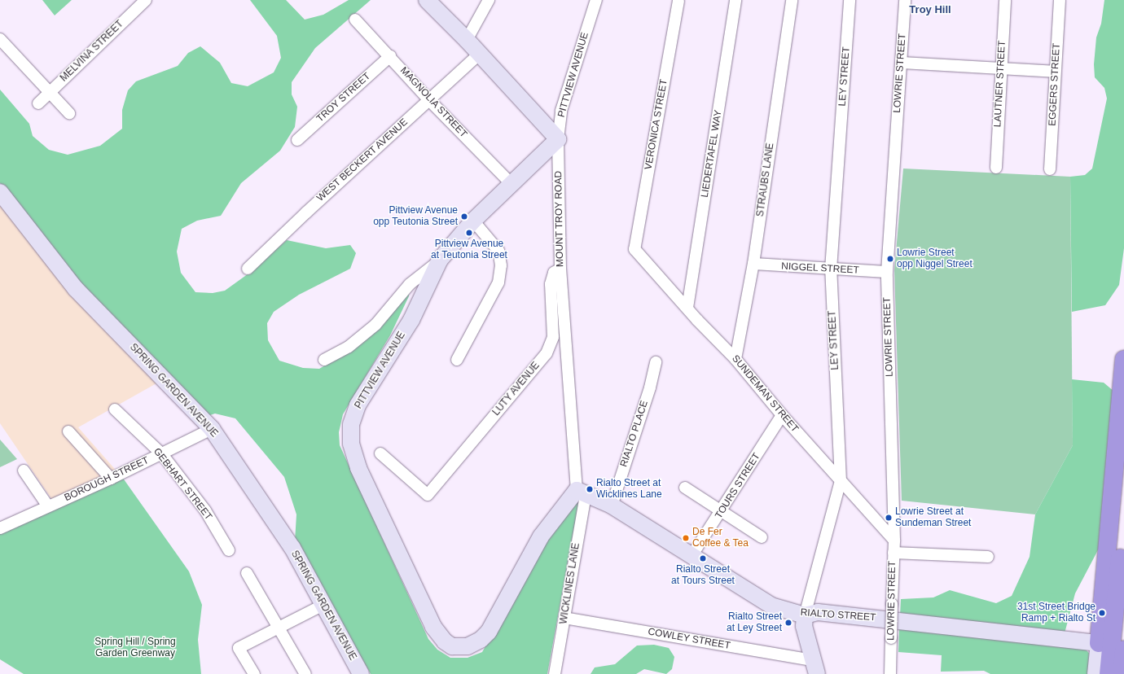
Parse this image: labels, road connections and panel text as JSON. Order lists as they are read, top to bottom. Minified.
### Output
{"streets":{"street":["MELVINA STREET","LOWRIE STREET","PITTVIEW AVENUE","LEY STREET","LAUTNER STREET","EGGERS STREET","TROY STREET","MAGNOLIA STREET","VERONICA STREET","LIEDERTAFEL WAY","WEST BECKERT AVENUE","STRAUBS LANE","MOUNT TROY ROAD","NIGGEL STREET","LUTY AVENUE","SPRING GARDEN AVENUE","SUNDEMAN STREET","RIALTO PLACE","BOROUGH STREET","GEBHART STREET","TOURS STREET","WICKLINES LANE","RIALTO STREET","COWLEY STREET"]},"crossings":[["LOWRIE STREET","NIGGEL STREET"],["LOWRIE STREET","SUNDEMAN STREET"],["PITTVIEW AVENUE","MAGNOLIA STREET"],["PITTVIEW AVENUE","MOUNT TROY ROAD"],["PITTVIEW AVENUE","WICKLINES LANE"],["PITTVIEW AVENUE","RIALTO STREET"],["LEY STREET","NIGGEL STREET"],["LEY STREET","SUNDEMAN STREET"],["LEY STREET","RIALTO STREET"],["LEY STREET","COWLEY STREET"],["TROY STREET","MAGNOLIA STREET"],["MAGNOLIA STREET","WEST BECKERT AVENUE"],["VERONICA STREET","SUNDEMAN STREET"],["LIEDERTAFEL WAY","SUNDEMAN STREET"],["STRAUBS LANE","NIGGEL STREET"],["STRAUBS LANE","SUNDEMAN STREET"],["MOUNT TROY ROAD","LUTY AVENUE"],["MOUNT TROY ROAD","WICKLINES LANE"],["MOUNT TROY ROAD","RIALTO STREET"],["SPRING GARDEN AVENUE","BOROUGH STREET"],["SUNDEMAN STREET","TOURS STREET"],["RIALTO PLACE","RIALTO STREET"],["BOROUGH STREET","GEBHART STREET"],["TOURS STREET","RIALTO STREET"],["WICKLINES LANE","RIALTO STREET"],["WICKLINES LANE","COWLEY STREET"]],"districts":["Troy Hill"],"parks":["Spring Hill / Spring Garden Greenway"],"places":["Pittview Avenue opp Teutonia Street","Pittview Avenue at Teutonia Street","Lowrie Street opp Niggel Street","Rialto Street at Wicklines Lane","Lowrie Street at Sundeman Street","De Fer Coffee & Tea","Rialto Street at Tours Street","31st Street Bridge Ramp + Rialto St","Rialto Street at Ley Street"]}
